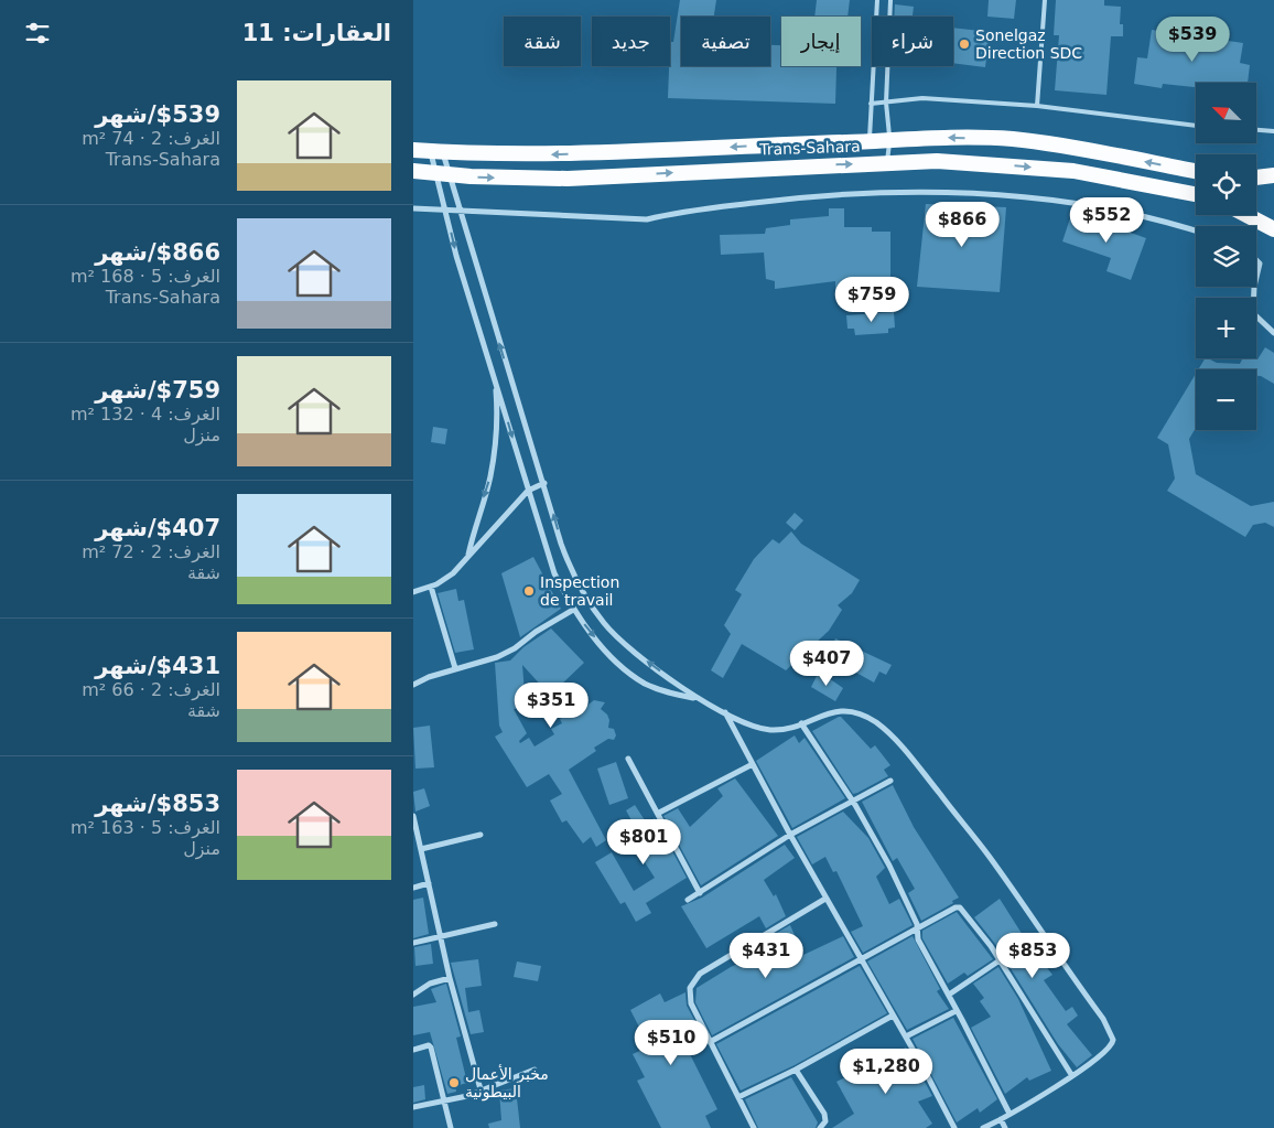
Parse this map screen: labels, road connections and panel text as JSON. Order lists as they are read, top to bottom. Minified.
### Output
{"streets":{"highway":["Trans-Sahara"]},"places":["Sonelgaz Direction SDC","Inspection de travail","مخبر الأعمال البيطونية"],"north":"top left","page":{"heading":"العقارات: 11","price":["$539","$552","$866","$759","$407","$351","$801","$431","$853","$510","$1,280"],"chip":["شراء","إيجار","تصفية","جديد","شقة"],"list":[{"name":"$539/شهر","note":"الغرف: 2 · 74 m² · Trans-Sahara"},{"name":"$866/شهر","note":"الغرف: 5 · 168 m² · Trans-Sahara"},{"name":"$759/شهر","note":"الغرف: 4 · 132 m² · منزل"},{"name":"$407/شهر","note":"الغرف: 2 · 72 m² · شقة"},{"name":"$431/شهر","note":"الغرف: 2 · 66 m² · شقة"},{"name":"$853/شهر","note":"الغرف: 5 · 163 m² · منزل"}],"map_buttons":["+","−"]}}
